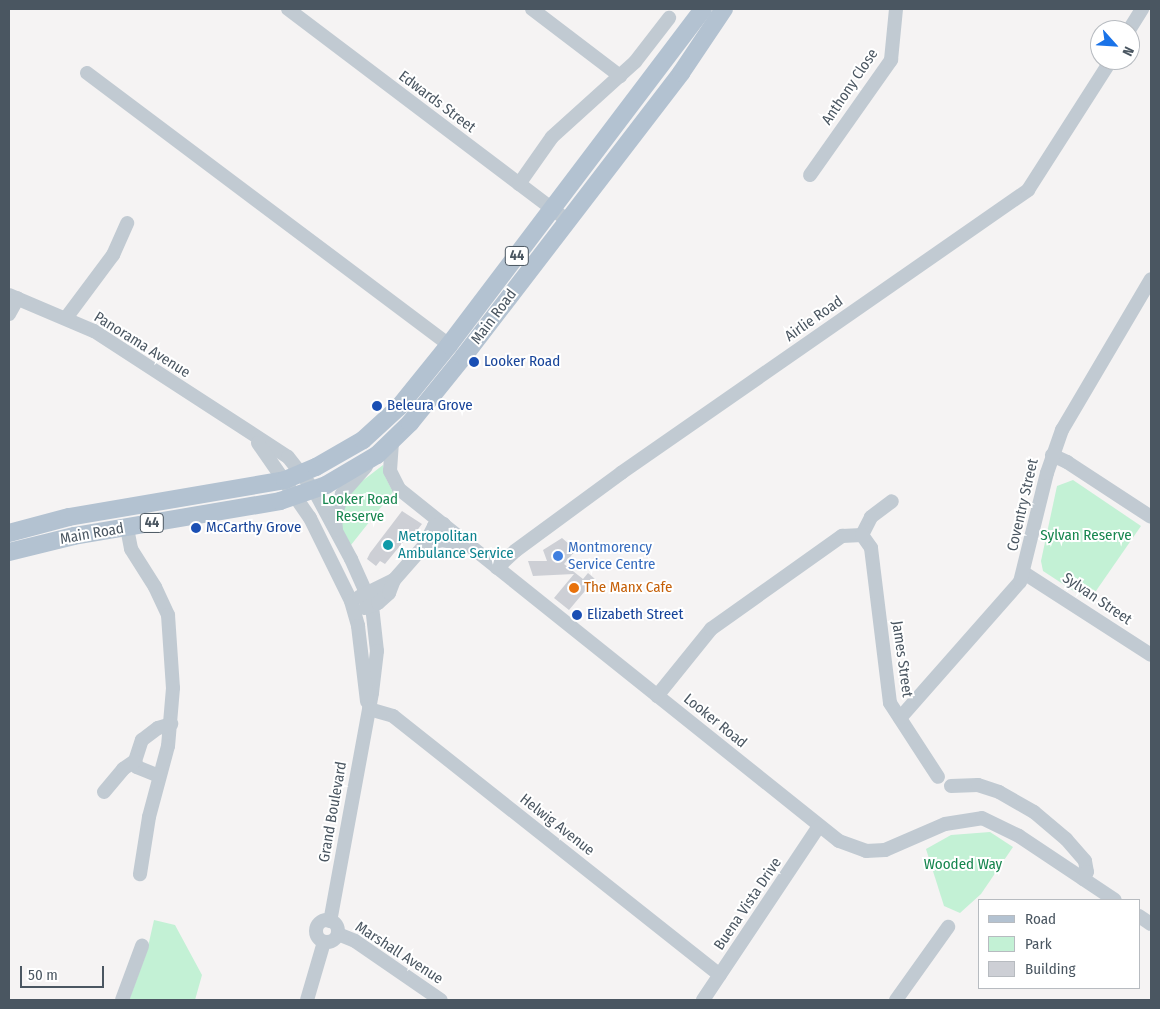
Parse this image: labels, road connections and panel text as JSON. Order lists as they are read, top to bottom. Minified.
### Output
{"streets":{"main road":["44","Main Road"],"street":["Anthony Close","Edwards Street","Airlie Road","Panorama Avenue","Coventry Street","Sylvan Street","James Street","Looker Road","Grand Boulevard","Helwig Avenue","Buena Vista Drive","Marshall Avenue"]},"crossings":[["Edwards Street","Main Road"],["Main Road","Panorama Avenue"],["Main Road","Looker Road"],["Main Road","Grand Boulevard"],["Airlie Road","Looker Road"],["Panorama Avenue","Grand Boulevard"],["Coventry Street","Sylvan Street"],["Coventry Street","James Street"],["Looker Road","Buena Vista Drive"],["Grand Boulevard","Helwig Avenue"],["Grand Boulevard","Marshall Avenue"],["Helwig Avenue","Buena Vista Drive"]],"parks":["Looker Road Reserve","Sylvan Reserve","Wooded Way"],"places":["Looker Road","Beleura Grove","McCarthy Grove","Metropolitan Ambulance Service","Montmorency Service Centre","The Manx Cafe","Elizabeth Street"],"legend":["Road","Park","Building"],"scale_bar":"50 m","north":"bottom right"}
